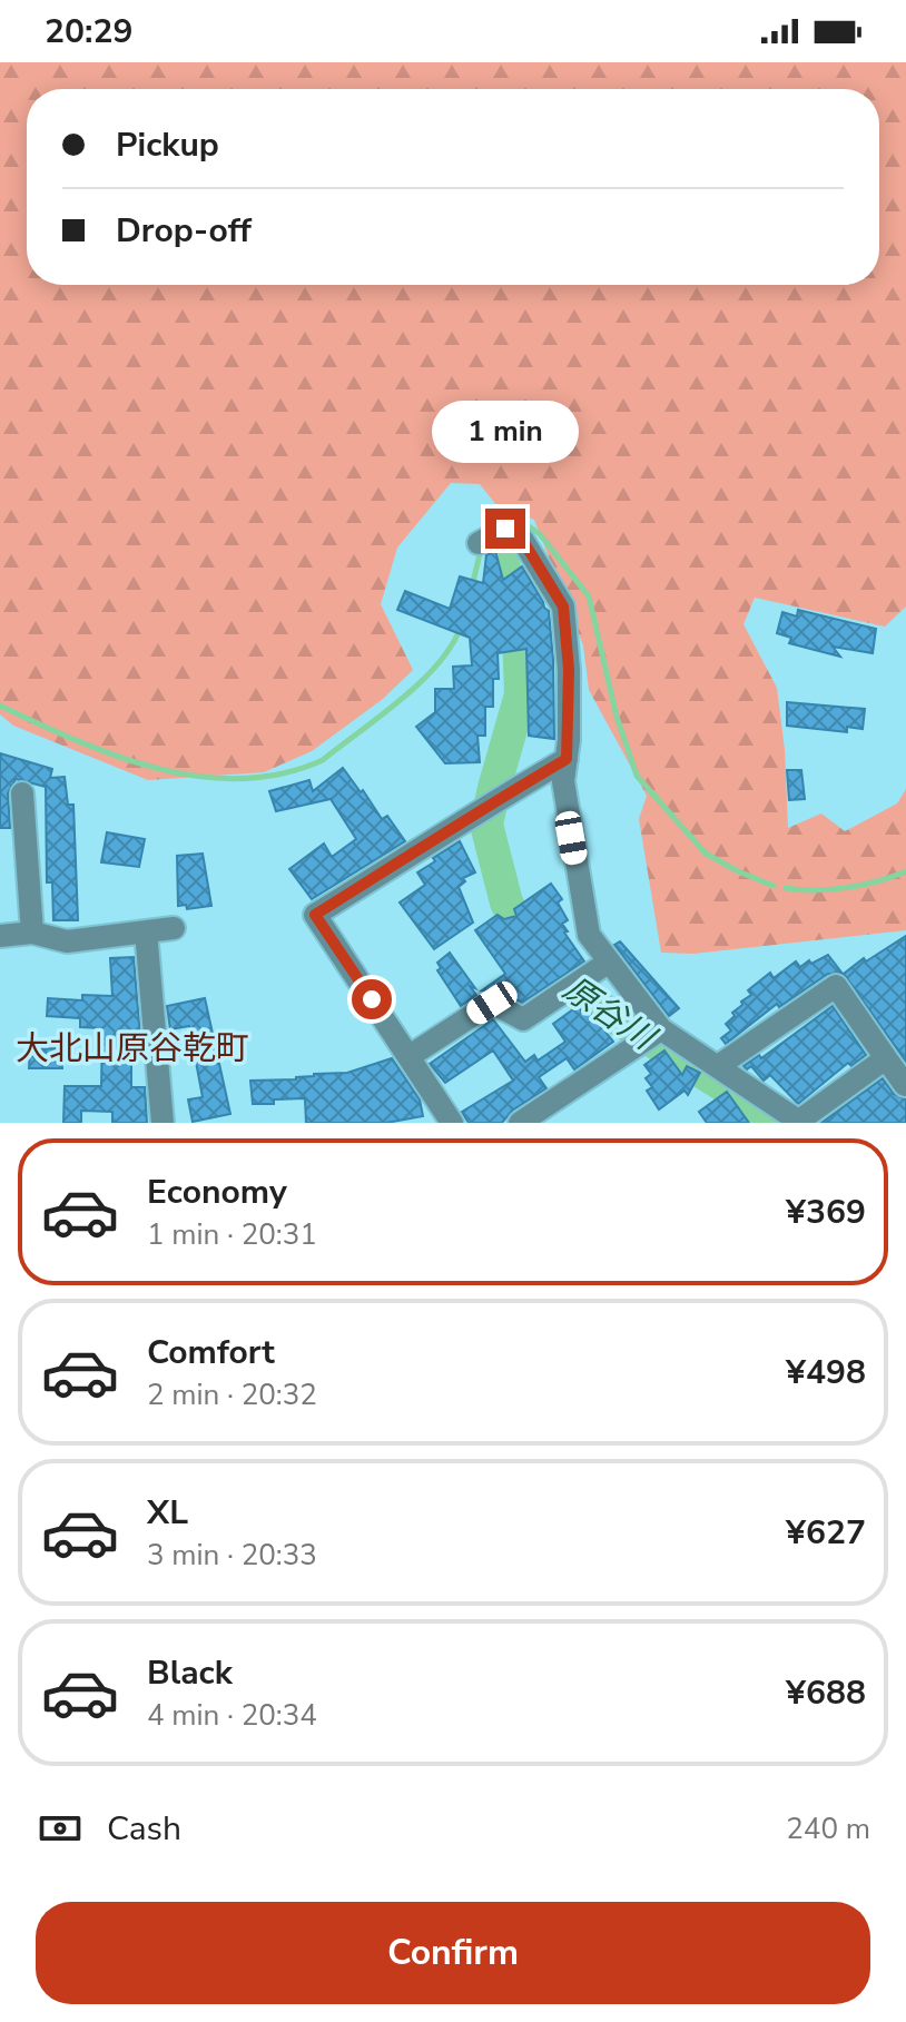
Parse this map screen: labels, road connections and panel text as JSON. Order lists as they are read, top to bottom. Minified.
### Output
{"districts":["大北山原谷乾町"],"water":["原谷川"],"page":{"status":"20:29","banner":["Pickup","Drop-off"],"bubble":"1 min","list":[{"name":"Economy","note":"1 min · 20:31","value":"¥369"},{"name":"Comfort","note":"2 min · 20:32","value":"¥498"},{"name":"XL","note":"3 min · 20:33","value":"¥627"},{"name":"Black","note":"4 min · 20:34","value":"¥688"}],"pay":["Cash","240 m"],"buttons":"Confirm"}}
